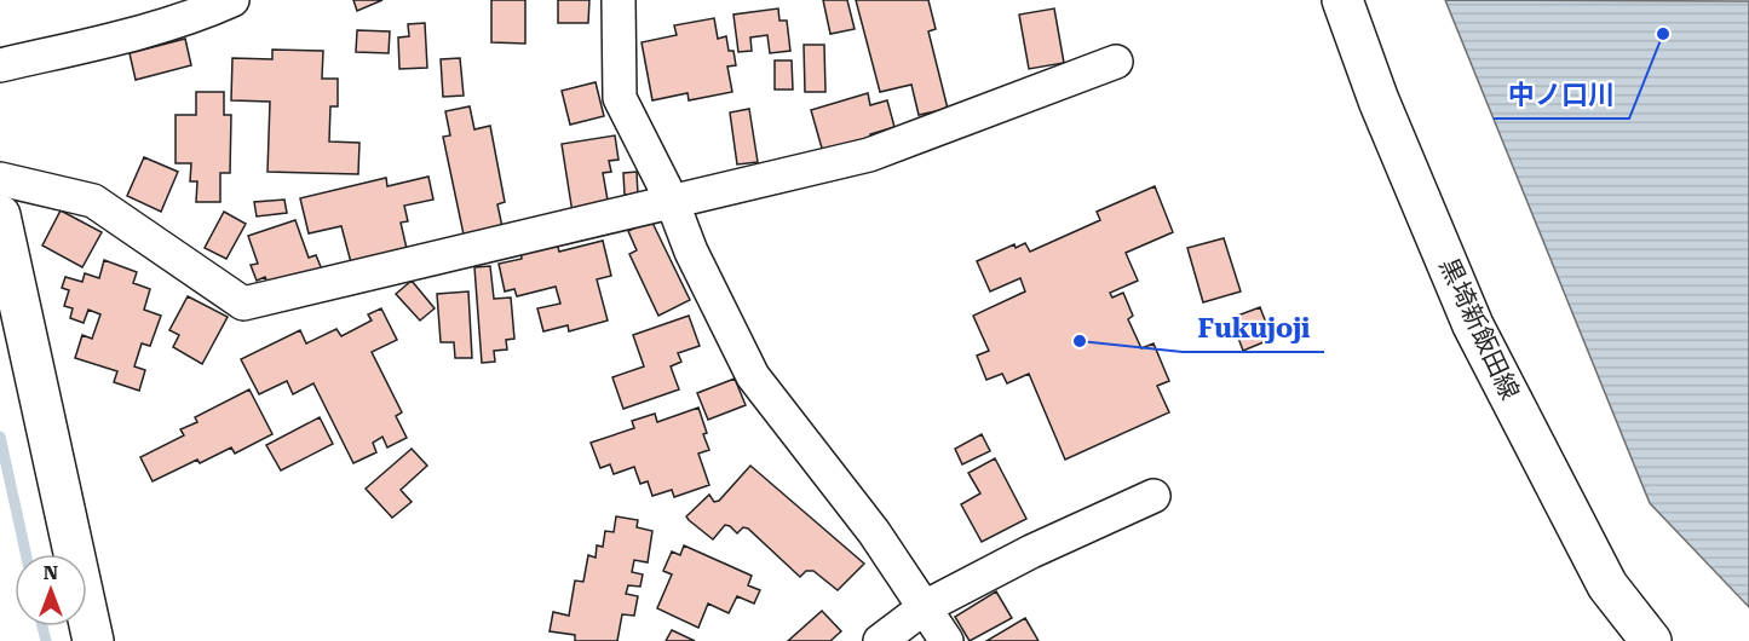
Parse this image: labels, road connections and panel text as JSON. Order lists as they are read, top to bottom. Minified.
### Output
{"streets":{"main road":["黒埼新飯田線"]},"places":["中ノ口川","Fukujoji"],"north":"top"}
